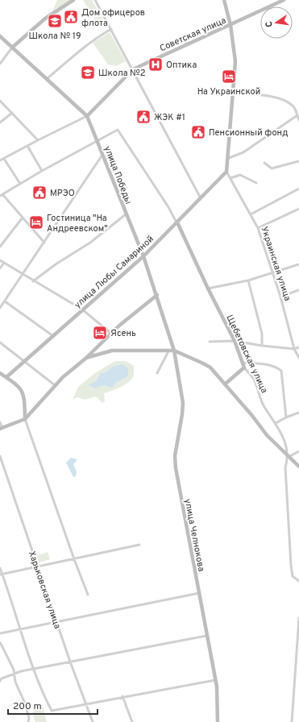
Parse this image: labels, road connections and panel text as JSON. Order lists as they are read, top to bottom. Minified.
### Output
{"streets":{"main road":["Советская улица","улица Победы","улица Любы Самариной","Щебетовская улица","улица Челнокова"],"street":["Украинская улица","Харьковская улица"]},"crossings":[["Советская улица","улица Победы"],["улица Победы","улица Любы Самариной"],["улица Победы","Щебетовская улица"],["улица Победы","улица Челнокова"],["Украинская улица","улица Любы Самариной"],["улица Любы Самариной","Щебетовская улица"]],"places":{"public building":["Дом офицеров флота","ЖЭК #1","Пенсионный фонд","МРЭО"],"school or university":["Школа № 19","Школа №2"],"hospital":["Оптика"],"hotel":["На Украинской","Гостиница \"На Андреевском\"","Ясень"]},"scale_bar":"200 m","north":"left"}
